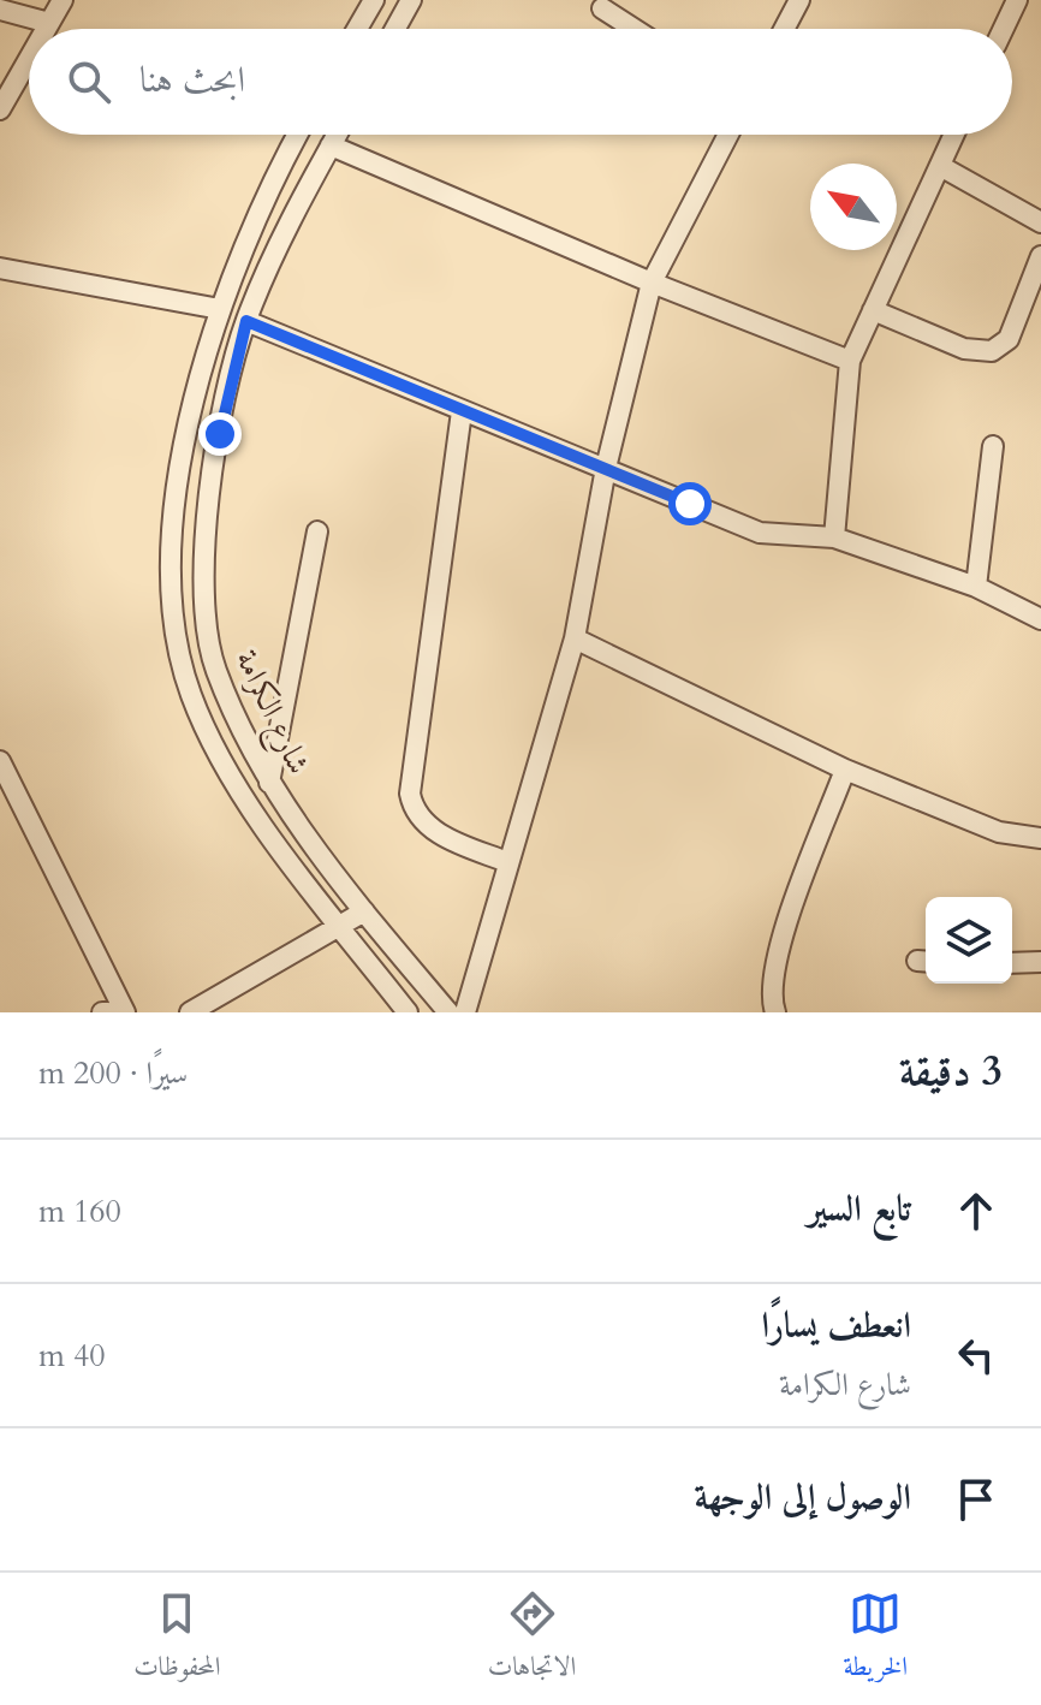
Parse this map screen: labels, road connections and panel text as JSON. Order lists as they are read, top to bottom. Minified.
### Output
{"streets":{"street":["شارع الكرامة"]},"north":"top left","page":{"search":"ابحث هنا","heading":["3 دقيقة","سيرًا · 200 m"],"list":[["تابع السير","160 m"],["انعطف يسارًا","شارع الكرامة","40 m"],"الوصول إلى الوجهة"],"nav":["الخريطة","الاتجاهات","المحفوظات"]}}
